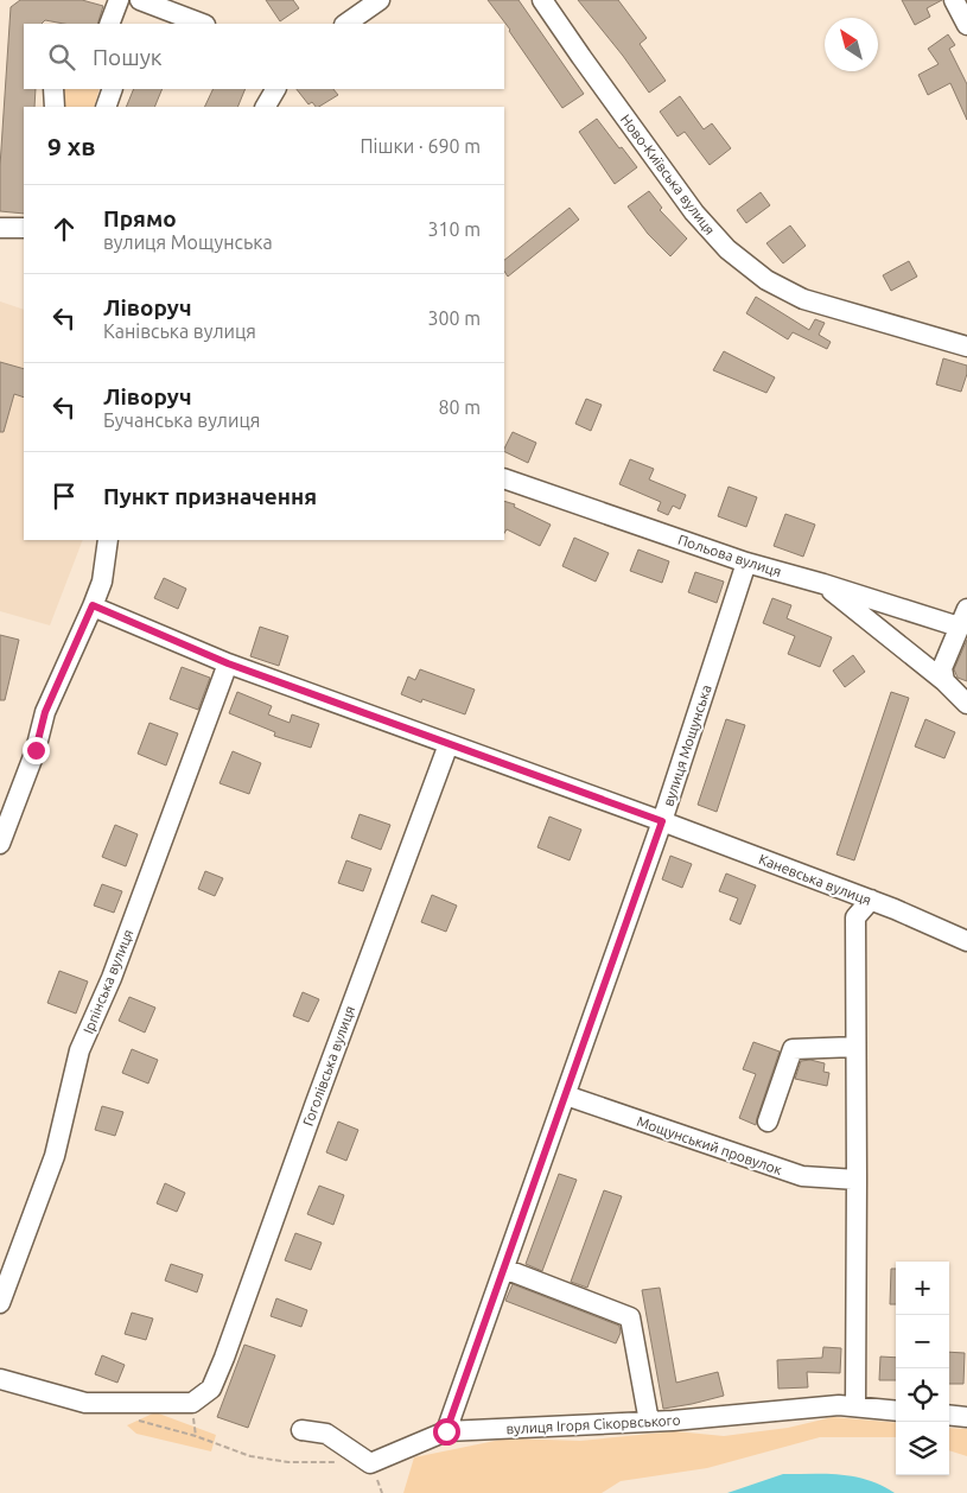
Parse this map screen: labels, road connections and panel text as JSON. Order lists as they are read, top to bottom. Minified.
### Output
{"streets":{"street":["Ново-Київська вулиця","Польова вулиця","вулиця Мощунська","Каневська вулиця","Ірпінська вулиця","Гоголівська вулиця","Мощунський провулок","вулиця Ігоря Сікорвського"]},"crossings":[["Польова вулиця","вулиця Мощунська"],["вулиця Мощунська","Каневська вулиця"],["вулиця Мощунська","Мощунський провулок"],["вулиця Мощунська","вулиця Ігоря Сікорвського"],["Каневська вулиця","Ірпінська вулиця"],["Каневська вулиця","Гоголівська вулиця"]],"north":"top left","page":{"search":"Пошук","heading":["9 хв","Пішки · 690 m"],"list":[["Прямо","вулиця Мощунська","310 m"],["Ліворуч","Канівська вулиця","300 m"],["Ліворуч","Бучанська вулиця","80 m"],"Пункт призначення"],"map_buttons":["+","−"]}}
